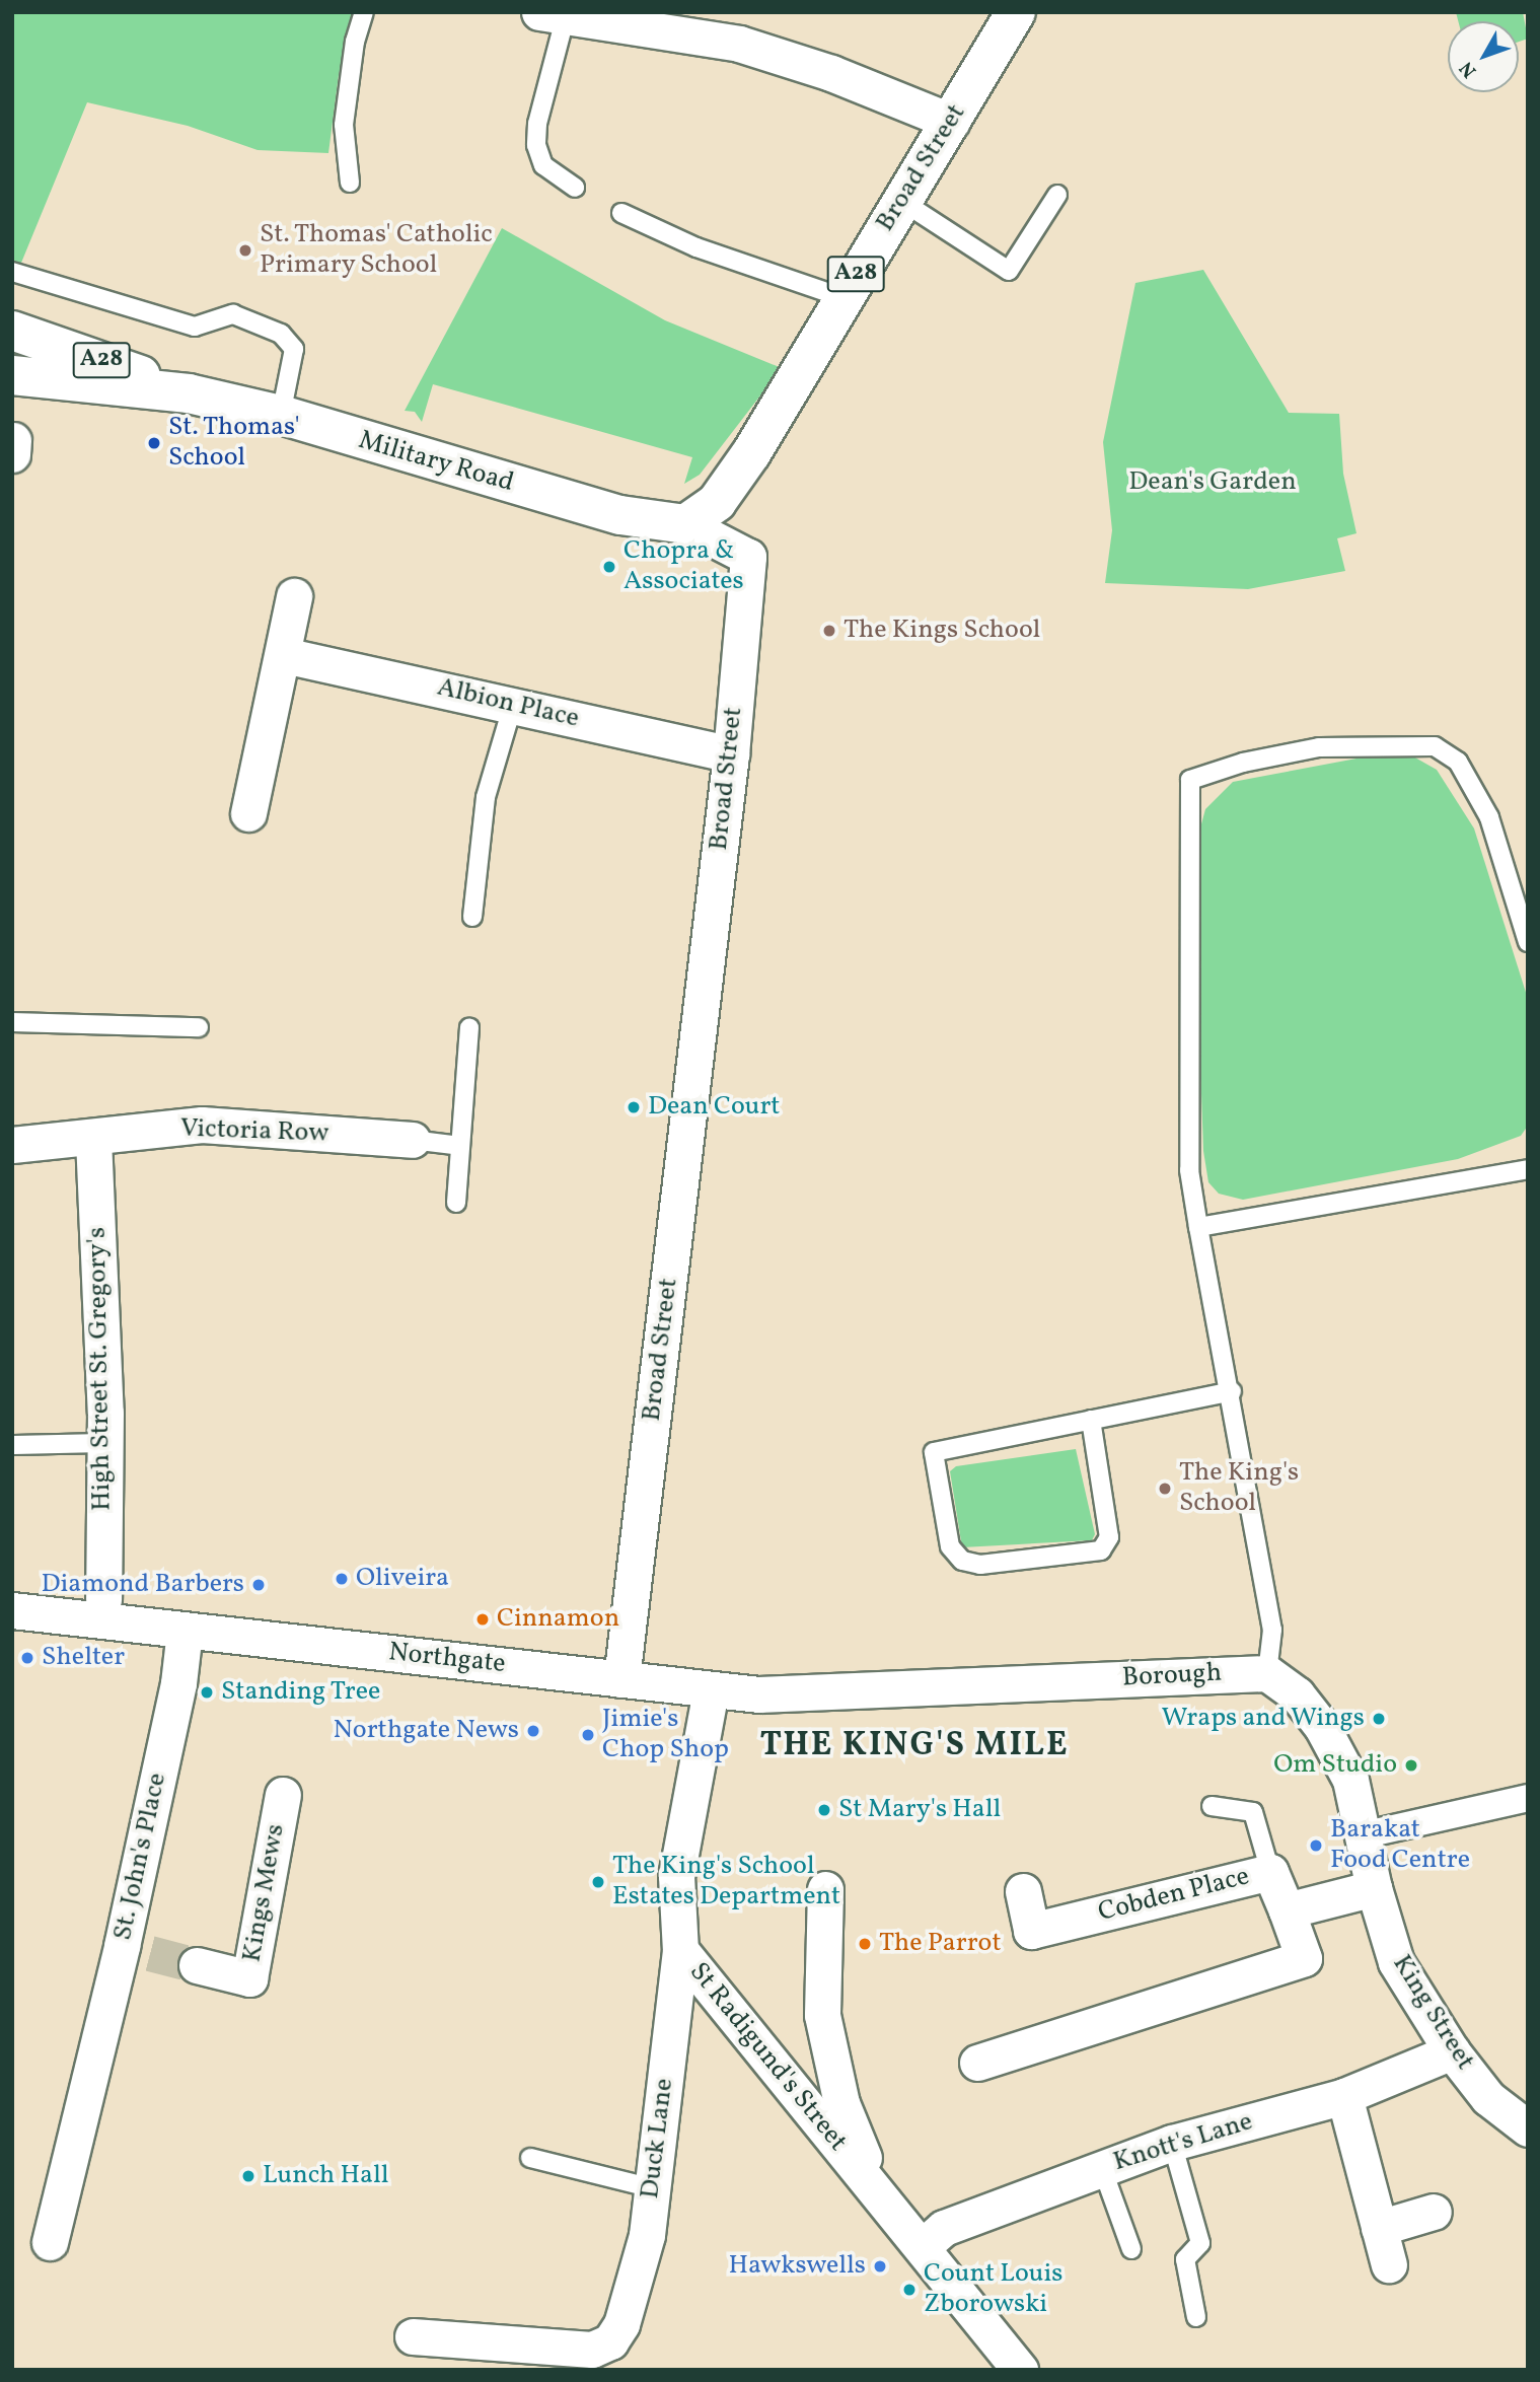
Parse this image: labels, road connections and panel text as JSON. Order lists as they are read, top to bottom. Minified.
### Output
{"streets":{"highway":["Broad Street","A28","Military Road"],"street":["Albion Place","Victoria Row","High Street St. Gregory's","Northgate","Borough","St. John's Place","Kings Mews","Cobden Place","King Street","St Radigund's Street","Duck Lane","Knott's Lane"]},"crossings":[["Broad Street","Military Road"],["Broad Street","Albion Place"],["Broad Street","Northgate"],["Victoria Row","High Street St. Gregory's"],["Northgate","Borough"],["Northgate","St. John's Place"],["Northgate","St Radigund's Street"],["Cobden Place","King Street"],["King Street","Knott's Lane"],["St Radigund's Street","Duck Lane"],["St Radigund's Street","Knott's Lane"]],"districts":["THE KING'S MILE"],"parks":["Dean's Garden"],"places":["St. Thomas' Catholic Primary School","St. Thomas' School","Chopra & Associates","The Kings School","Dean Court","The King's School","Oliveira","Diamond Barbers","Cinnamon","Shelter","Standing Tree","Wraps and Wings","Northgate News","Jimie's Chop Shop","Om Studio","St Mary's Hall","Barakat Food Centre","The King's School Estates Department","The Parrot","Lunch Hall","Hawkswells","Count Louis Zborowski"],"north":"bottom left"}
